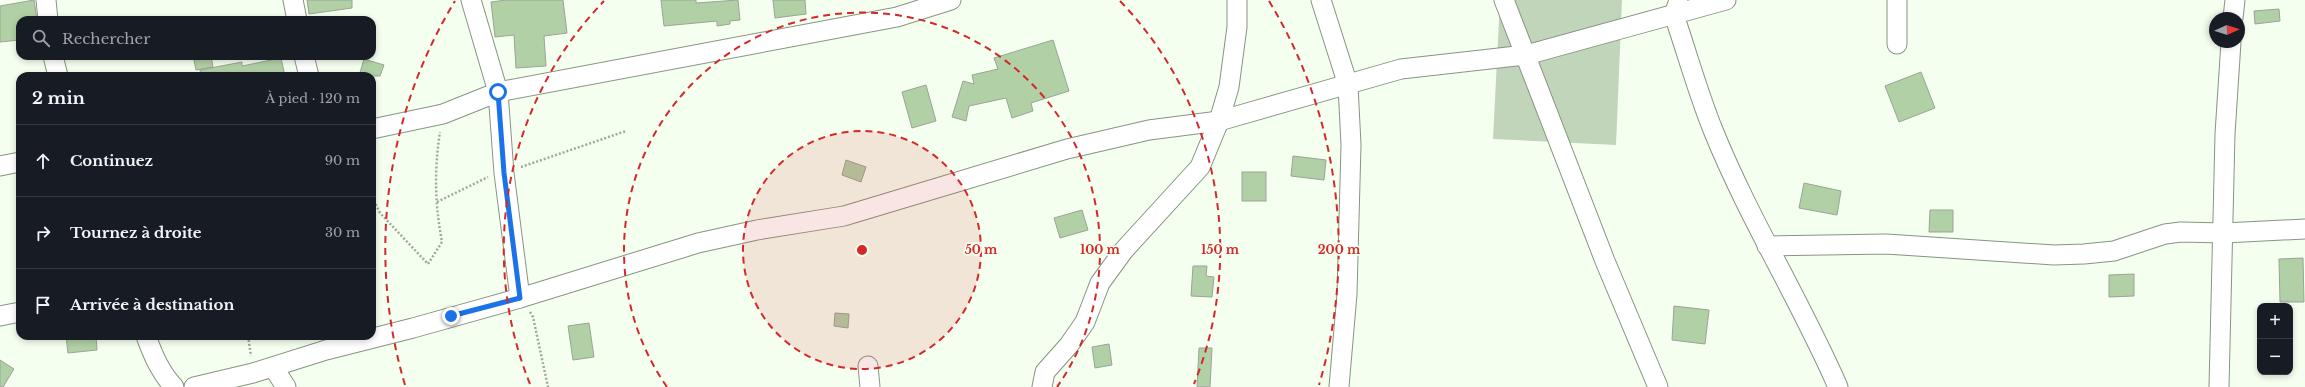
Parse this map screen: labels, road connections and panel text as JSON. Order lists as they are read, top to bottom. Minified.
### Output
{"north":"right","page":{"search":"Rechercher","heading":["2 min","À pied · 120 m"],"list":[["Continuez","90 m"],["Tournez à droite","30 m"],"Arrivée à destination"],"map_buttons":["+","−"]},"rings":["50 m","100 m","150 m","200 m"]}
